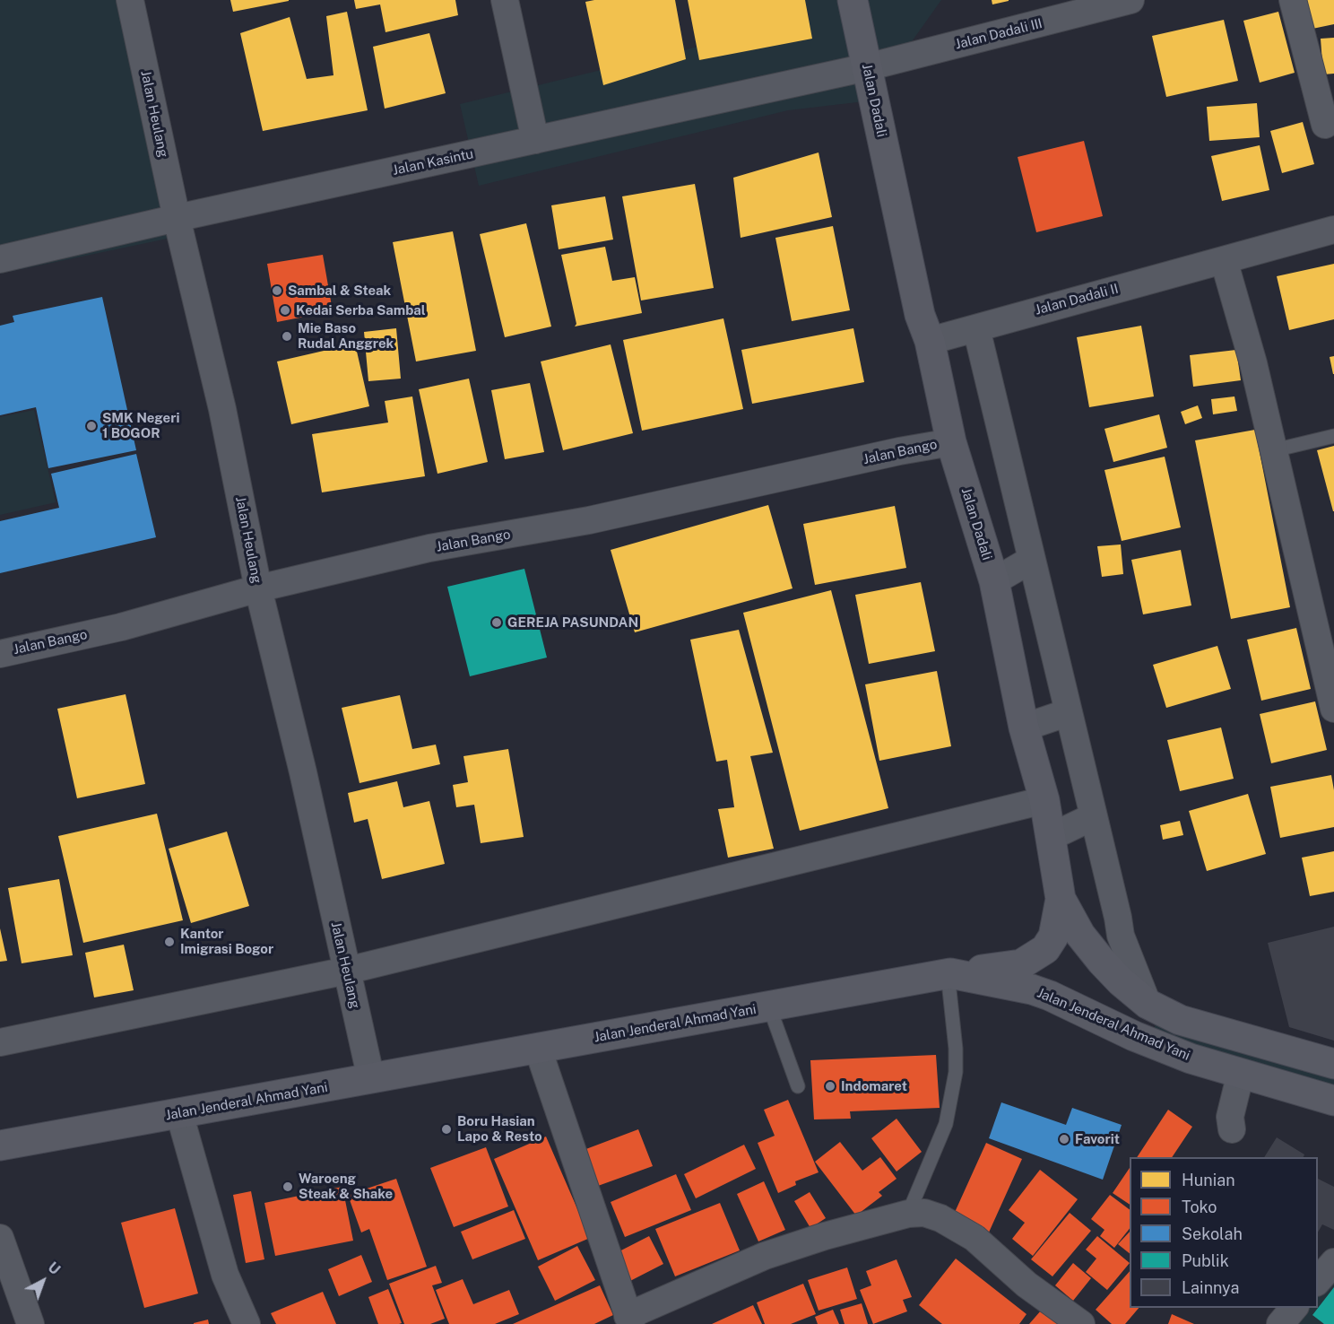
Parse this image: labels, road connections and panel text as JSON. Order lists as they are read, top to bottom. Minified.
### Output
{"streets":{"main road":["Jalan Dadali","Jalan Jenderal Ahmad Yani"],"street":["Jalan Dadali III","Jalan Heulang","Jalan Kasintu","Jalan Dadali II","Jalan Bango"]},"crossings":[["Jalan Dadali III","Jalan Dadali"],["Jalan Dadali III","Jalan Kasintu"],["Jalan Dadali","Jalan Kasintu"],["Jalan Dadali","Jalan Dadali II"],["Jalan Dadali","Jalan Bango"],["Jalan Heulang","Jalan Kasintu"],["Jalan Heulang","Jalan Bango"],["Jalan Heulang","Jalan Jenderal Ahmad Yani"]],"places":["Sambal & Steak","Kedai Serba Sambal","Mie Baso Rudal Anggrek","SMK Negeri 1 BOGOR","GEREJA PASUNDAN","Kantor Imigrasi Bogor","Indomaret","Boru Hasian Lapo & Resto","Favorit","Waroeng Steak & Shake"],"legend":["Hunian","Toko","Sekolah","Publik","Lainnya"],"north":"top right"}
